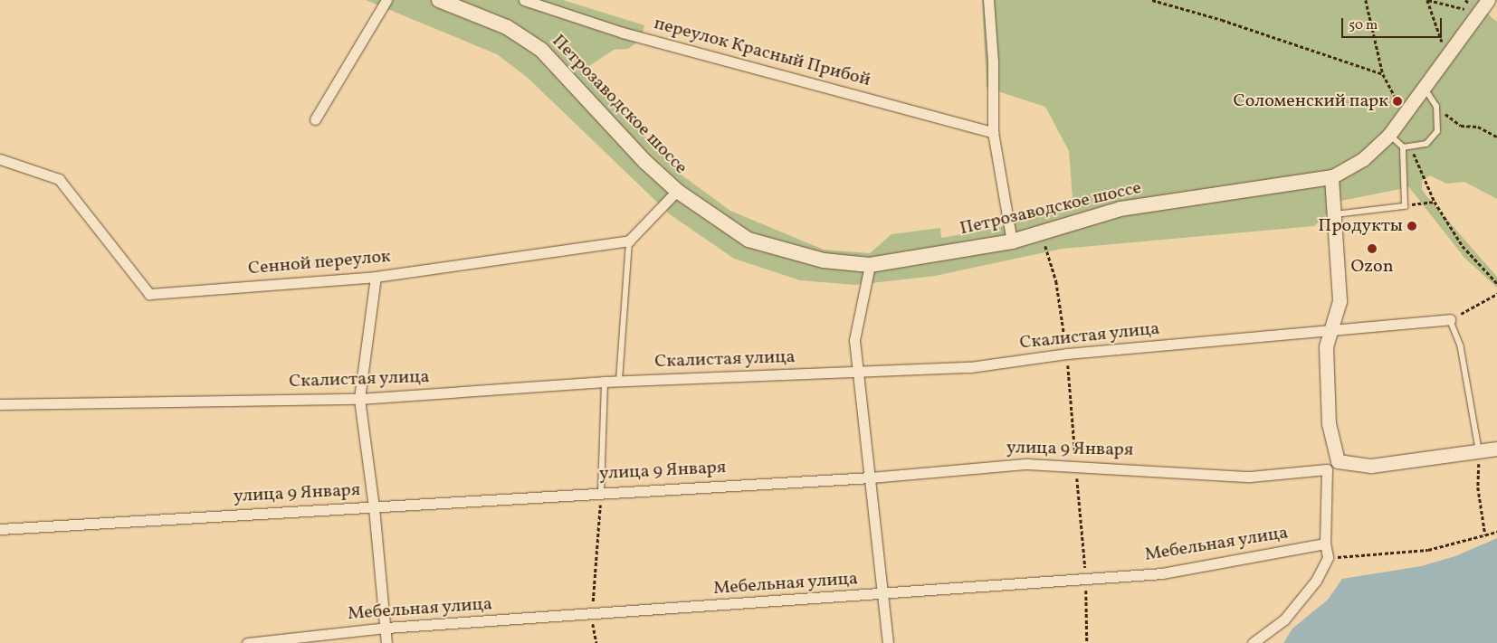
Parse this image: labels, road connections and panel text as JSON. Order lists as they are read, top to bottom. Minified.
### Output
{"streets":{"main road":["Петрозаводское шоссе"],"street":["переулок Красный Прибой","Сенной переулок","Скалистая улица","улица 9 Января","Мебельная улица"]},"places":["Соломенский парк","Продукты","Ozon"],"scale_bar":"50 m"}
